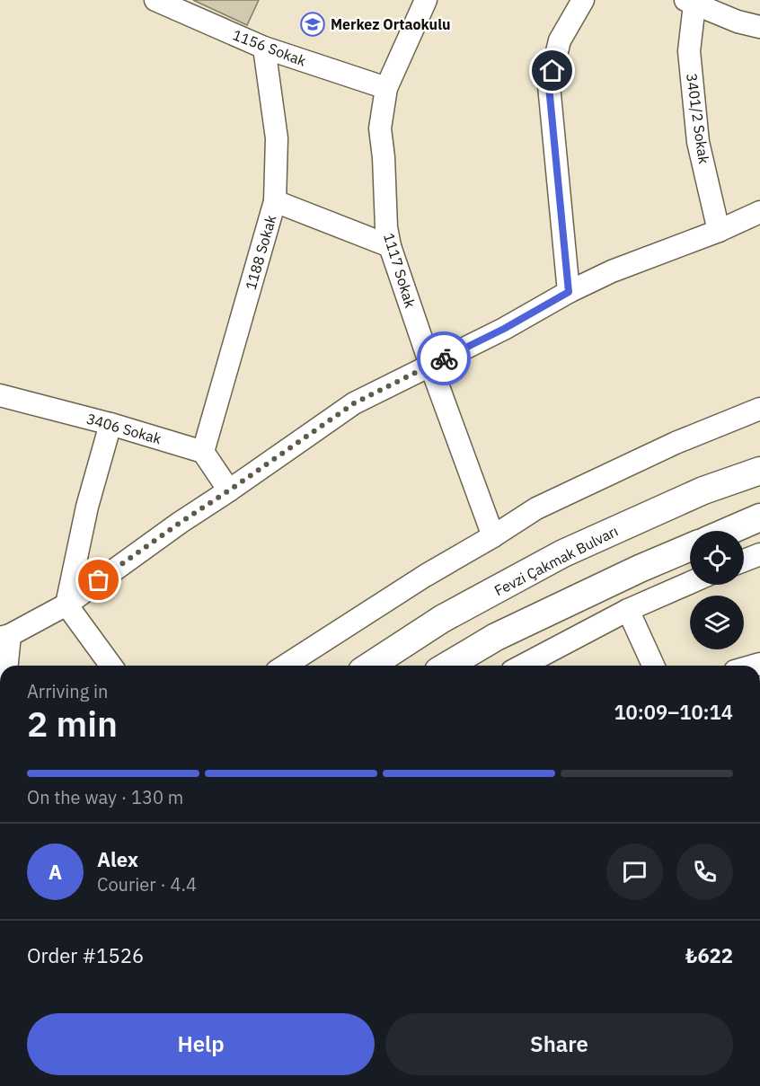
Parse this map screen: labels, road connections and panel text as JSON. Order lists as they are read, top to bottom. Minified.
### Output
{"streets":{"main road":["Fevzi Çakmak Bulvarı"],"street":["1156 Sokak","3401/2 Sokak","1188 Sokak","1117 Sokak","3406 Sokak"]},"crossings":[["1156 Sokak","1188 Sokak"],["1156 Sokak","1117 Sokak"],["1188 Sokak","3406 Sokak"]],"places":{"school or university":["Merkez Ortaokulu"]},"page":{"heading":["2 min","Arriving in","10:09–10:14"],"panel":["Alex","Courier · 4.4","Order #1526","₺622"],"bar":"On the way · 130 m","round":"A","buttons":["Help","Share"]}}
